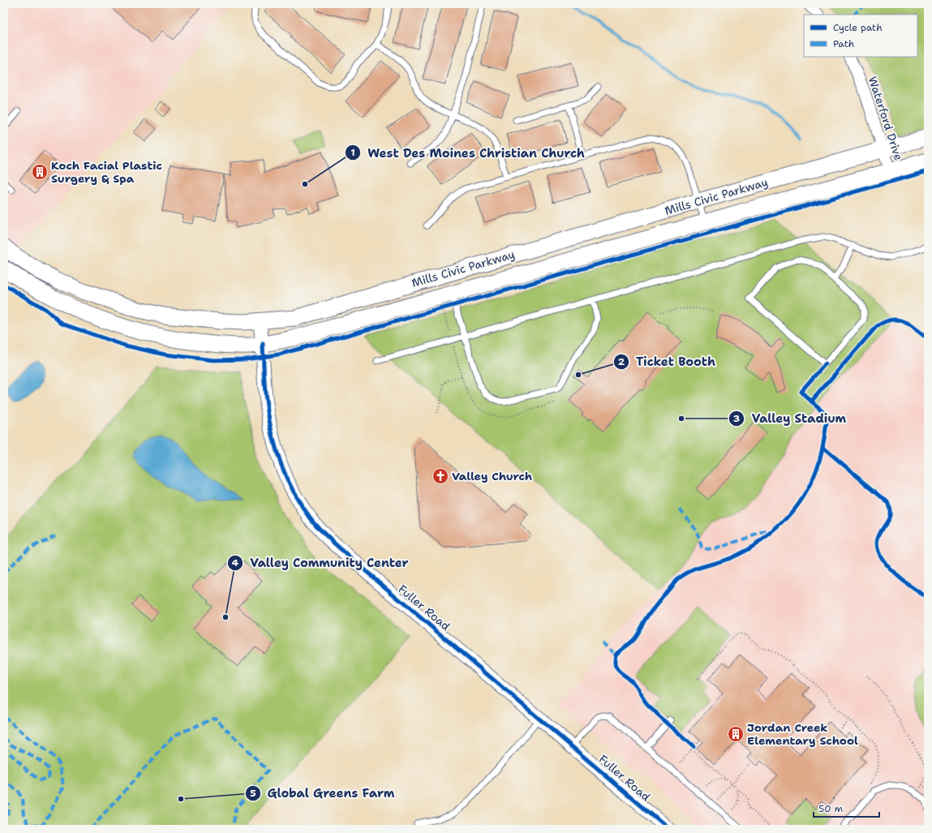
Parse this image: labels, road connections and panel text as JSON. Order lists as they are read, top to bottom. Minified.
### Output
{"streets":{"main road":["Mills Civic Parkway"],"street":["Waterford Drive","Fuller Road"]},"crossings":[["Waterford Drive","Mills Civic Parkway"],["Mills Civic Parkway","Fuller Road"]],"places":{"building":["Koch Facial Plastic Surgery & Spa","Jordan Creek Elementary School"],"other":["West Des Moines Christian Church","Ticket Booth","Valley Stadium","Valley Community Center","Global Greens Farm"],"church":["Valley Church"]},"legend":["Cycle path","Path"],"scale_bar":"50 m"}
